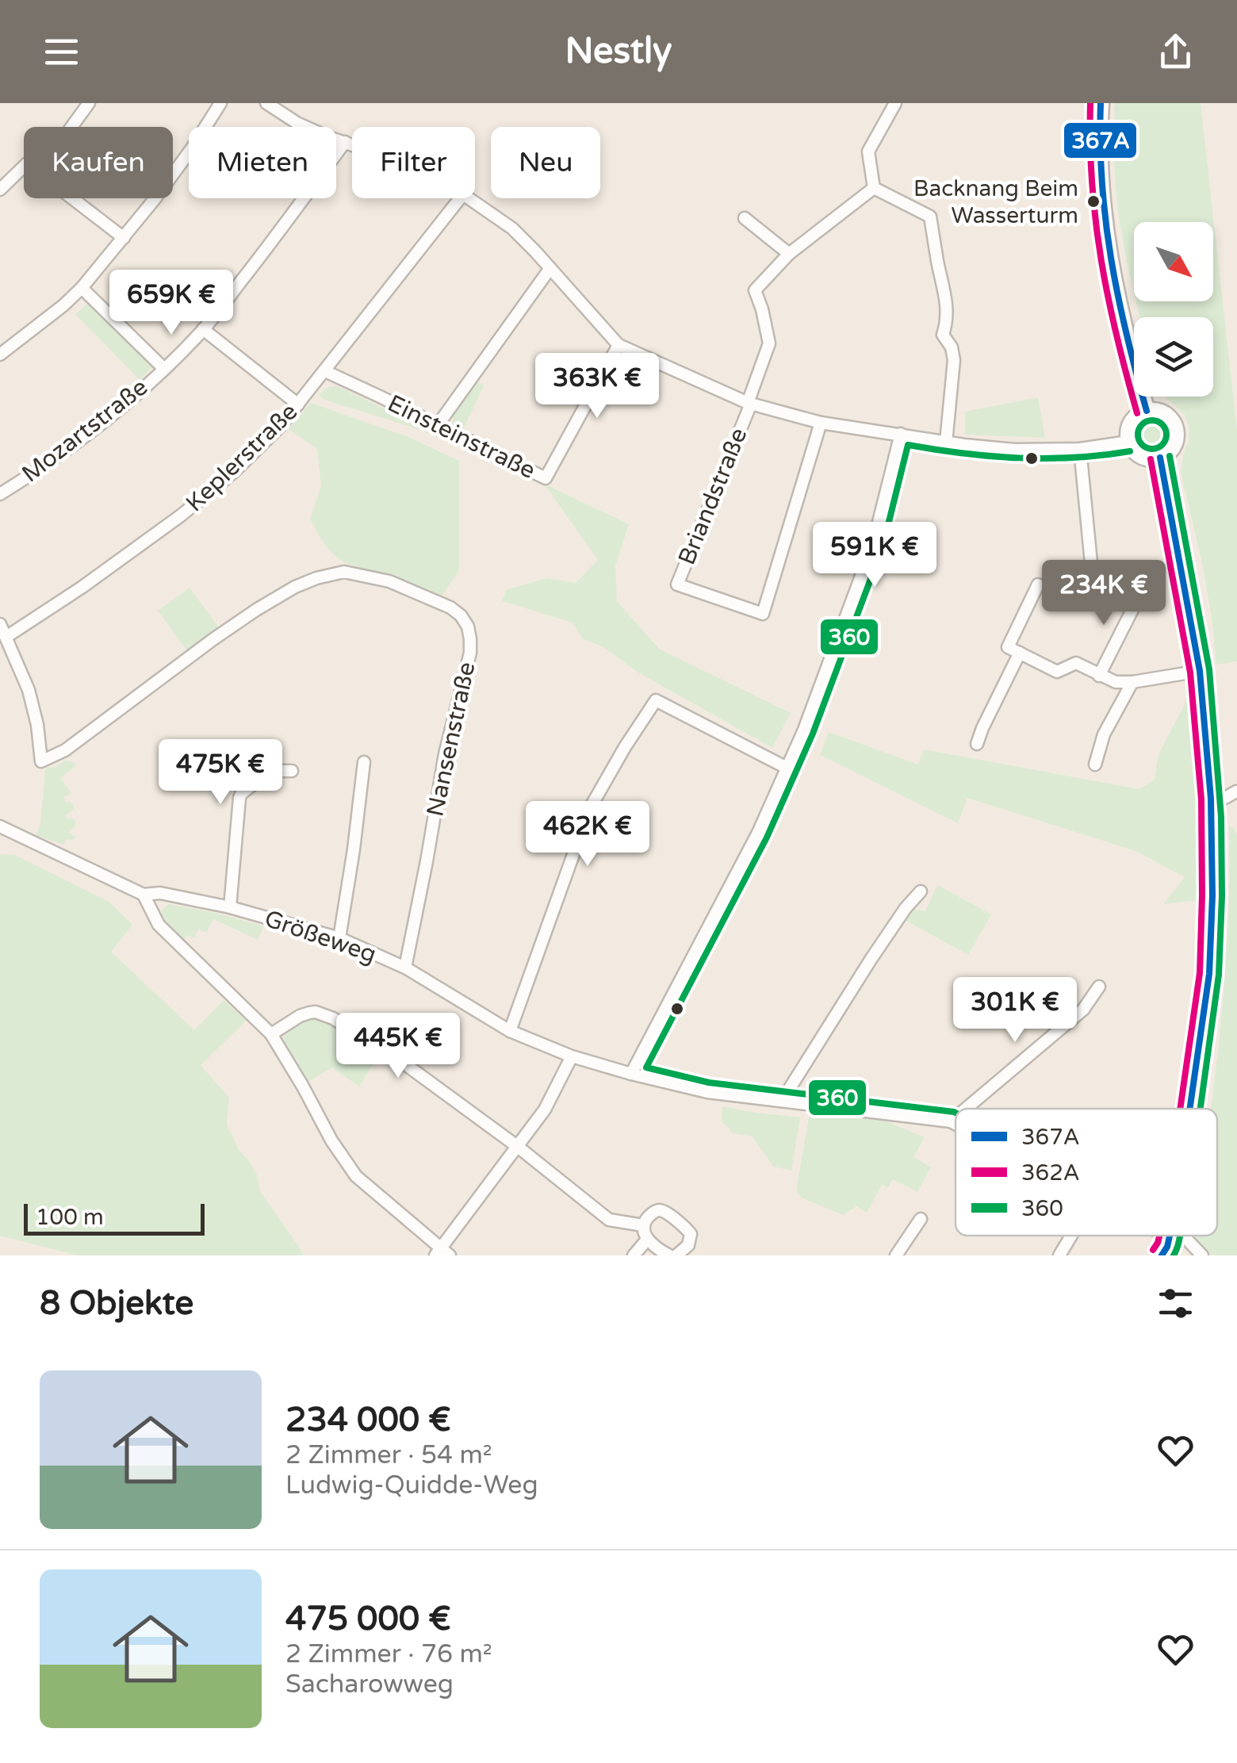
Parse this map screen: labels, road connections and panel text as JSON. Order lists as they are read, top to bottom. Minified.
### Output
{"streets":{"street":["Mozartstraße","Einsteinstraße","Keplerstraße","Briandstraße","Nansenstraße","Größeweg"]},"crossings":[["Einsteinstraße","Keplerstraße"],["Keplerstraße","Nansenstraße"],["Nansenstraße","Größeweg"]],"places":["Backnang Beim Wasserturm"],"lines":["transit line 367A","transit line 362A","transit line 360"],"legend":["367A","362A","360"],"scale_bar":"100 m","north":"bottom right","page":{"header":"Nestly","chip":["Kaufen","Mieten","Filter","Neu"],"price":["659K €","363K €","591K €","234K €","475K €","462K €","301K €","445K €"],"scale":"100 m","heading":"8 Objekte","list":[{"name":"234 000 €","note":"2 Zimmer · 54 m² · Ludwig-Quidde-Weg"},{"name":"475 000 €","note":"2 Zimmer · 76 m² · Sacharowweg"}]}}
